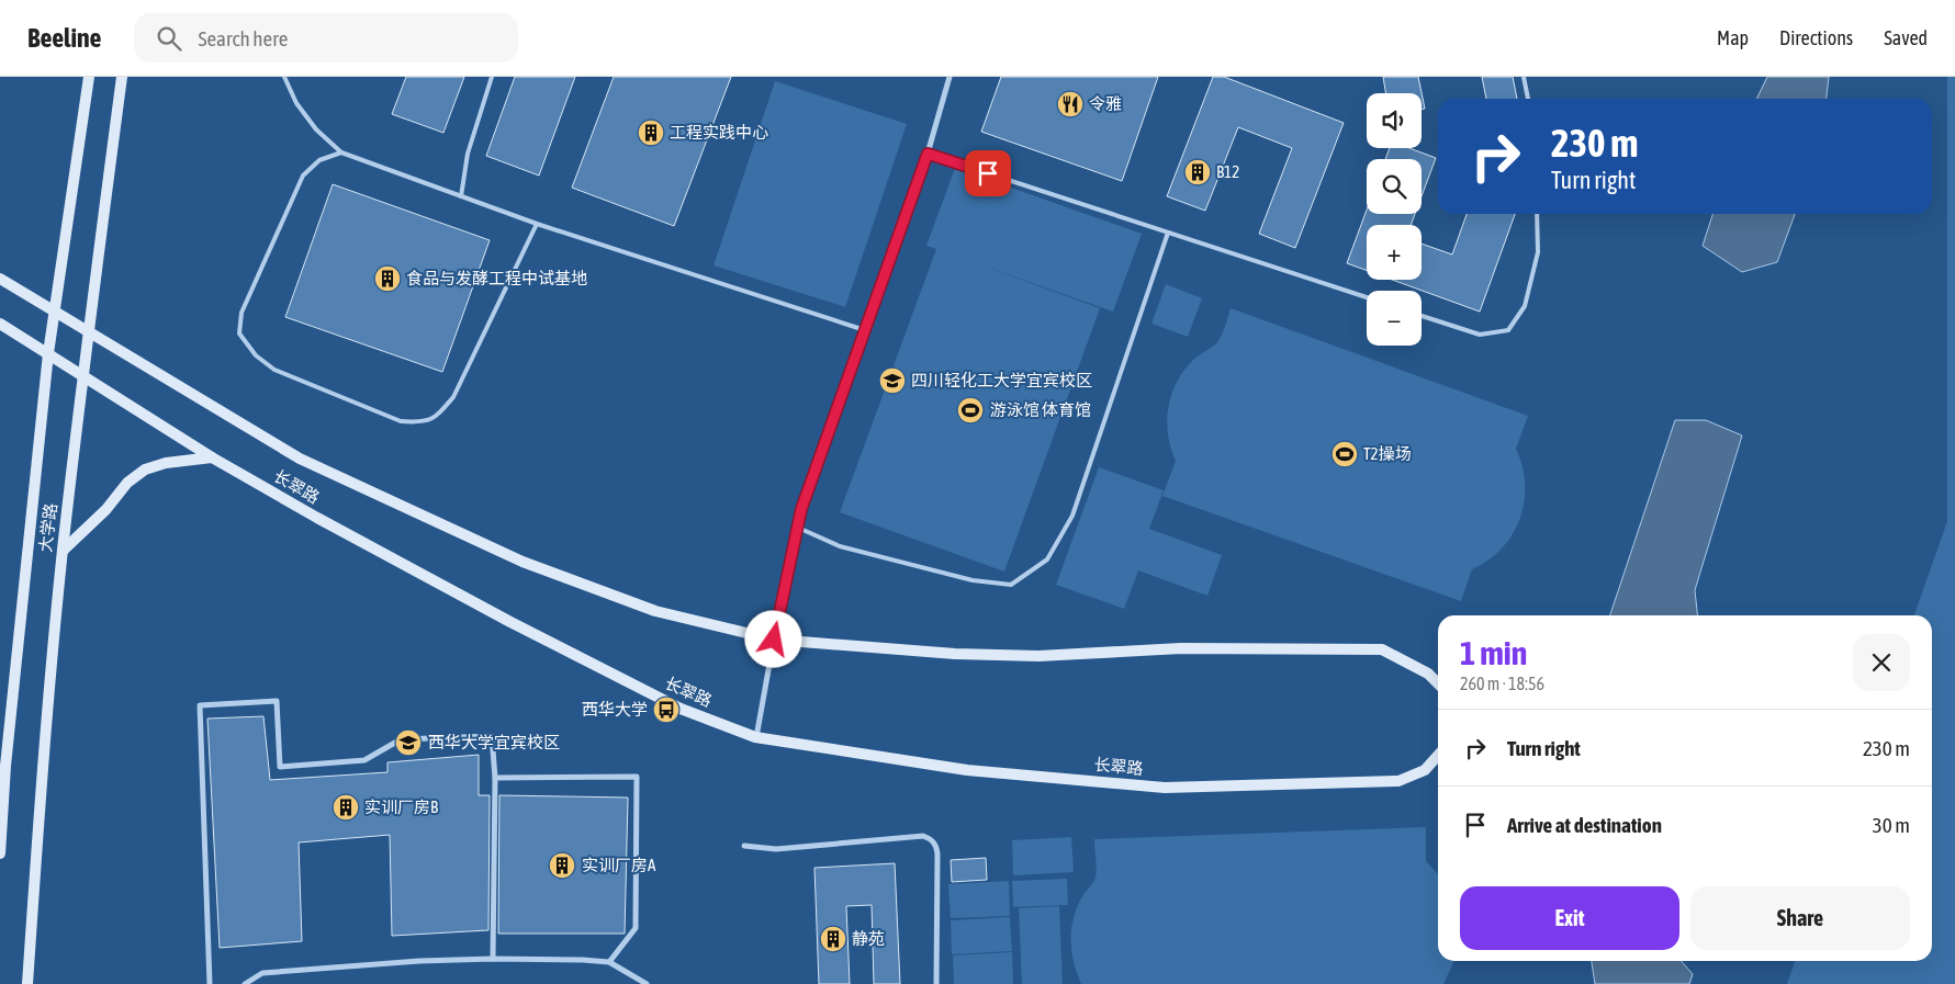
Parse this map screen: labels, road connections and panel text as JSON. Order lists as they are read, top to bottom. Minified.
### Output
{"streets":{"main road":["长翠路","大学路"]},"crossings":[["长翠路","大学路"]],"places":{"restaurant":["令雅"],"building":["工程实践中心","B12","食品与发酵工程中试基地","实训厂房B","实训厂房A","静苑"],"school or university":["四川轻化工大学宜宾校区","西华大学宜宾校区"],"sports":["游泳馆 体育馆","T2操场"],"bus stop":["西华大学"]},"page":{"header":"Beeline","search":"Search here","nav":["Map","Directions","Saved"],"map_buttons":["+","−"],"turn":["230 m","Turn right"],"heading":["1 min","260 m · 18:56"],"list":[{"name":"Turn right","value":"230 m"},{"name":"Arrive at destination","value":"30 m"}],"buttons":["Exit","Share"]}}
